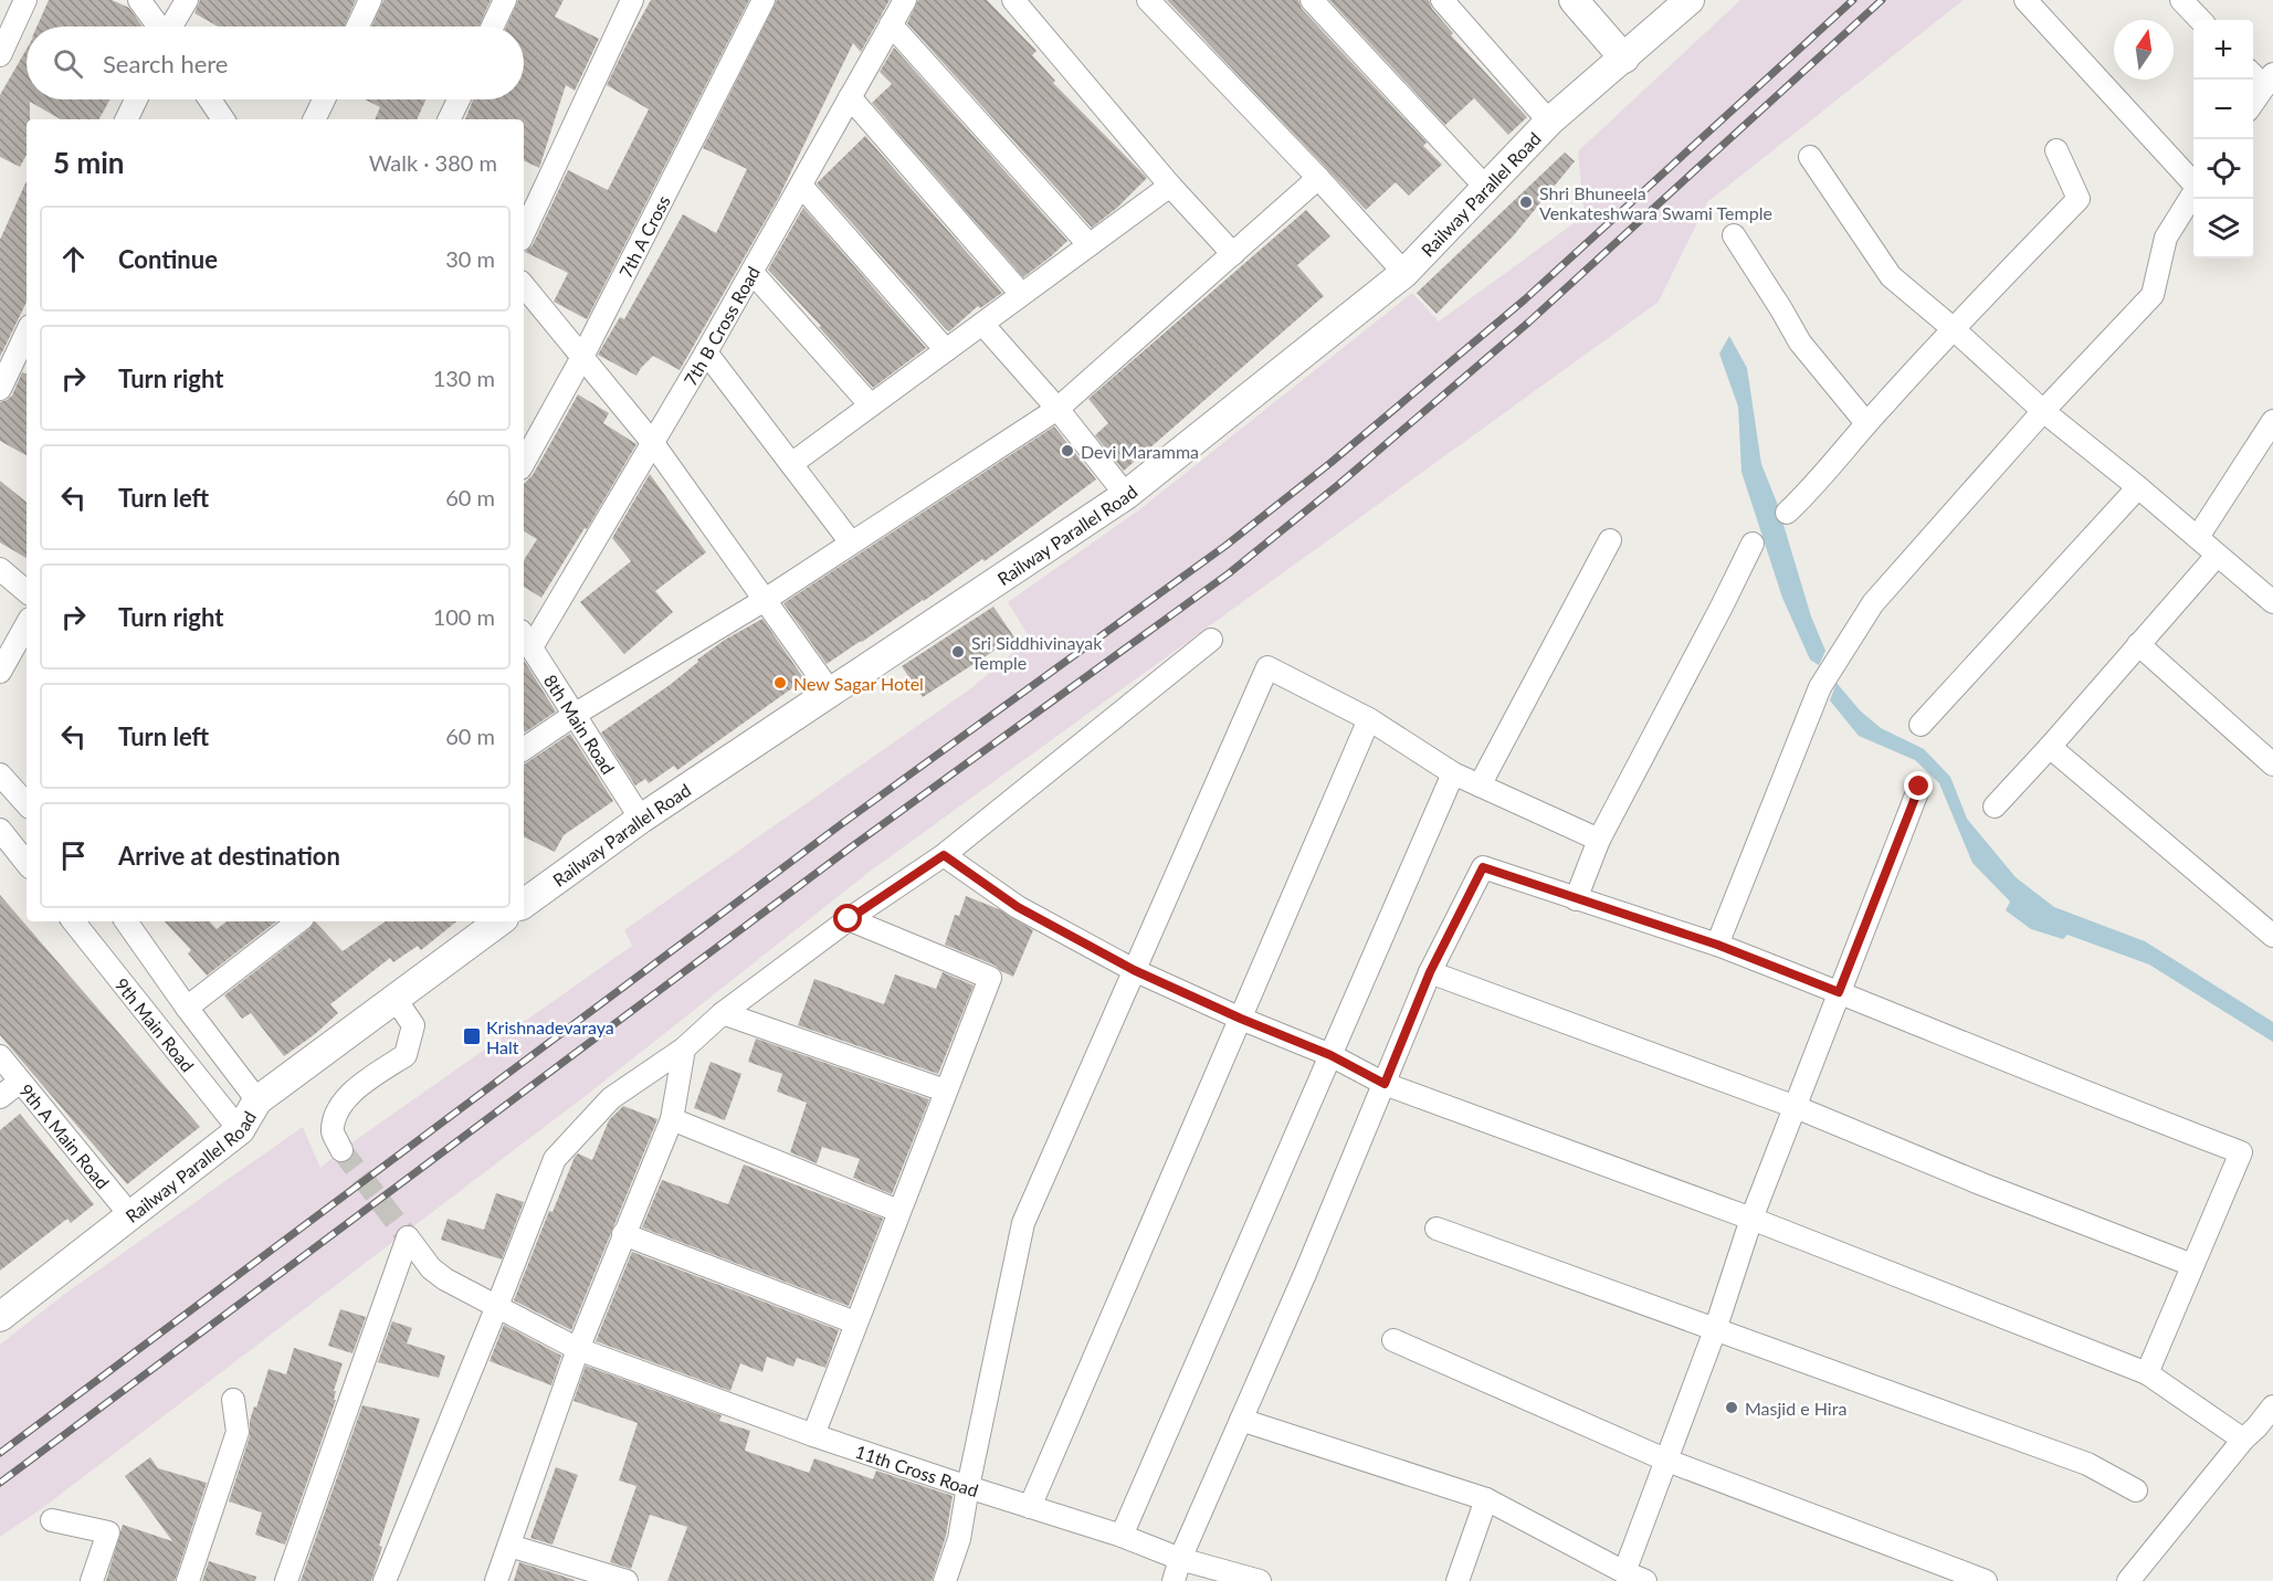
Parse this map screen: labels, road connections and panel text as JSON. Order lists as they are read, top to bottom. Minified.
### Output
{"streets":{"street":["Railway Parallel Road","7th A Cross","7th B Cross Road","8th Main Road","9th Main Road","9th A Main Road","11th Cross Road"]},"crossings":[["Railway Parallel Road","8th Main Road"],["Railway Parallel Road","9th Main Road"],["Railway Parallel Road","9th A Main Road"],["7th B Cross Road","8th Main Road"]],"places":{"other":["Shri Bhuneela Venkateshwara Swami Temple","Devi Maramma","Sri Siddhivinayak Temple","New Sagar Hotel","Masjid e Hira"],"transit":["Krishnadevaraya Halt"]},"north":"top","page":{"map_buttons":["+","−"],"search":"Search here","heading":["5 min","Walk · 380 m"],"list":[["Continue","30 m"],["Turn right","130 m"],["Turn left","60 m"],["Turn right","100 m"],["Turn left","60 m"],"Arrive at destination"]}}
